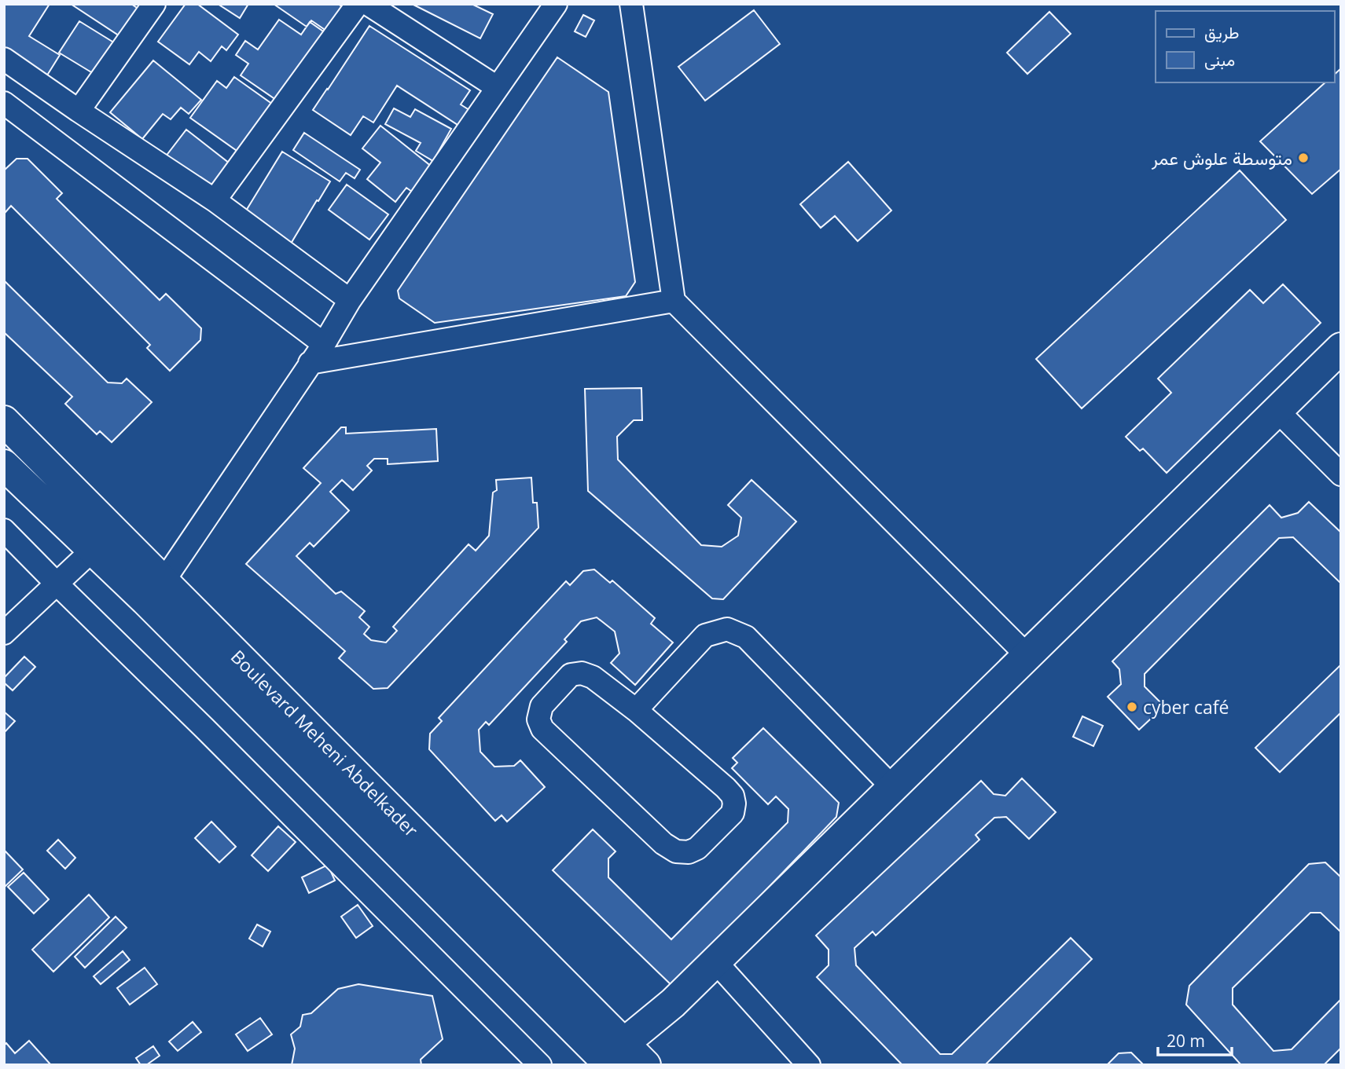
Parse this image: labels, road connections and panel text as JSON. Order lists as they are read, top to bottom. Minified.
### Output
{"streets":{"main road":["Boulevard Meheni Abdelkader"]},"places":["متوسطة علوش عمر","cyber café"],"legend":["طريق","مبنى"],"scale_bar":"20 m"}
